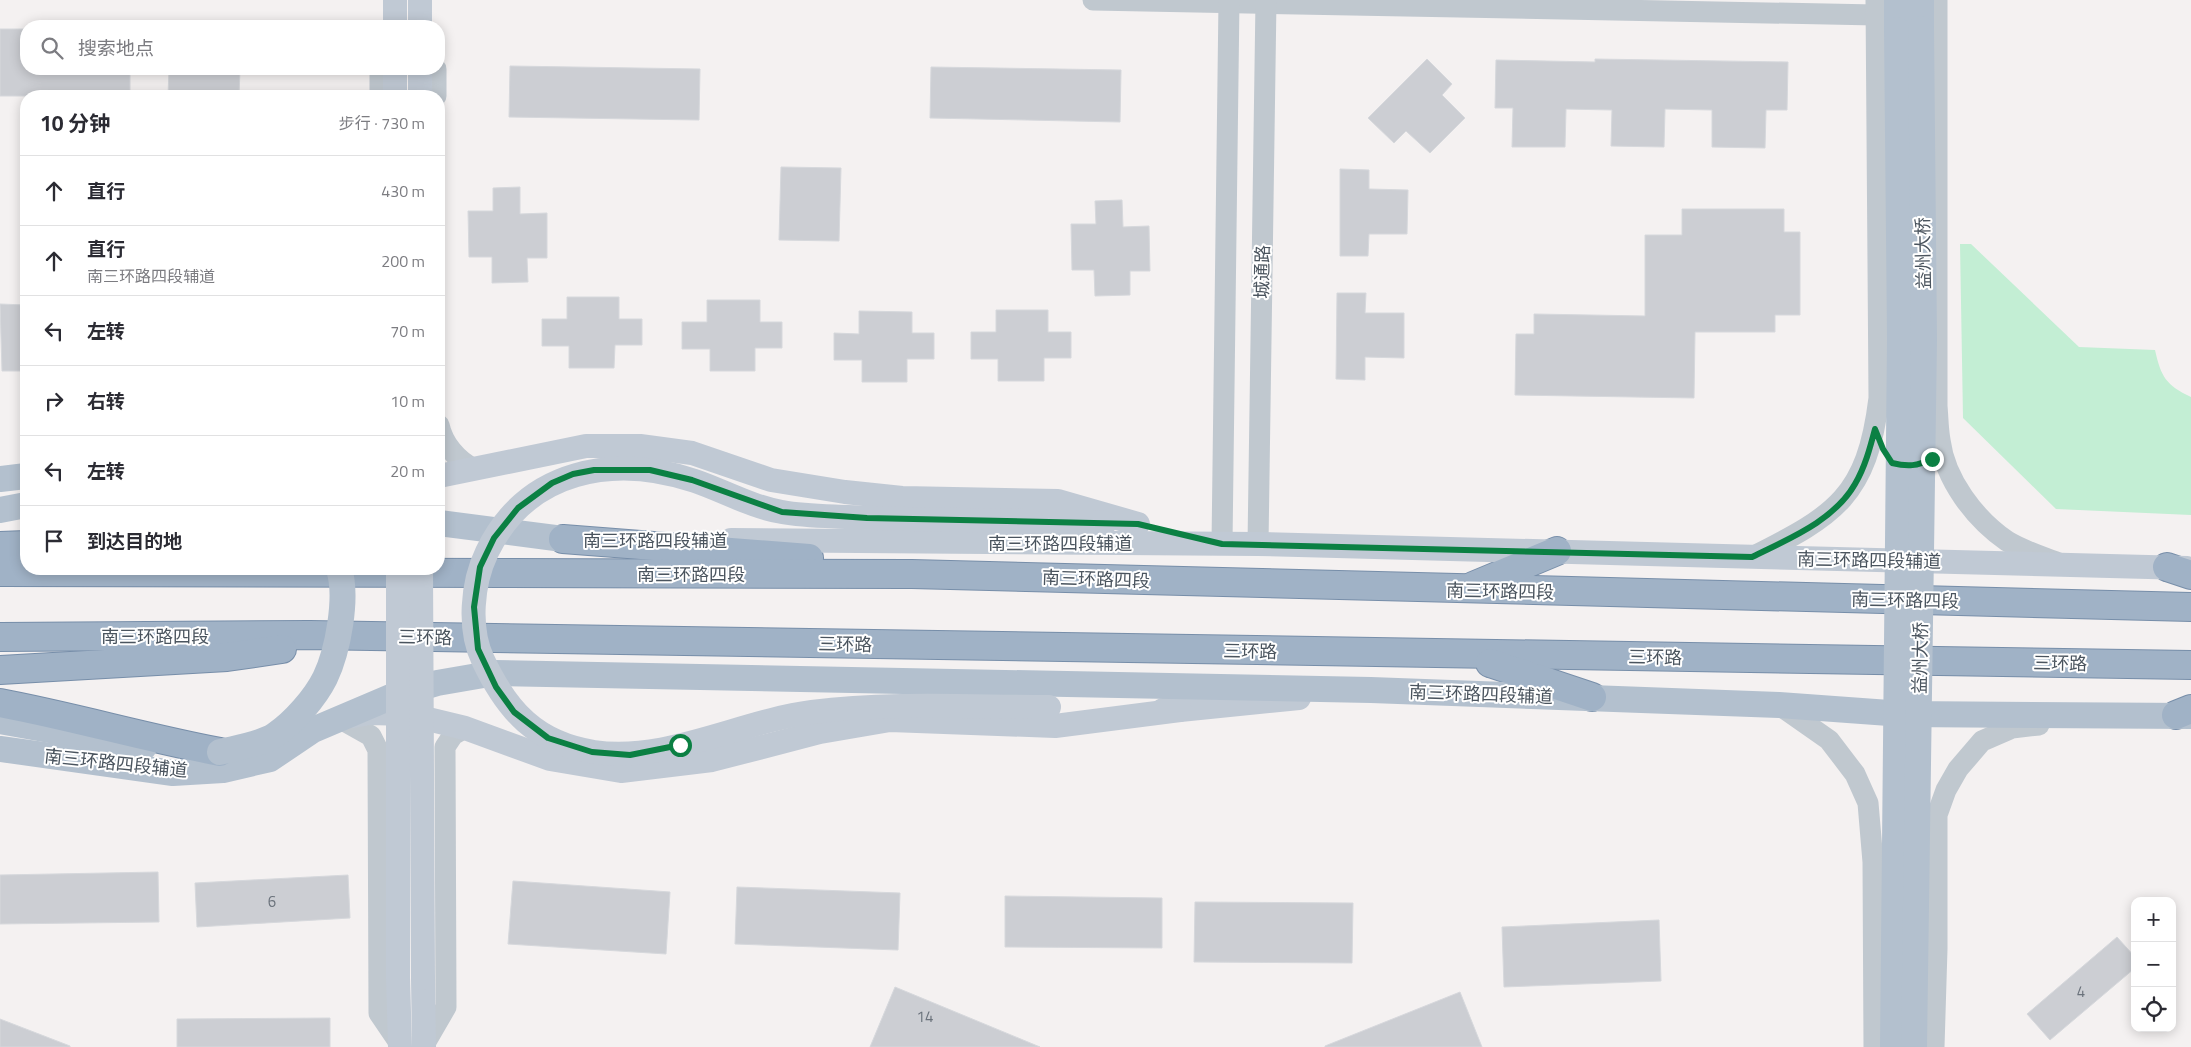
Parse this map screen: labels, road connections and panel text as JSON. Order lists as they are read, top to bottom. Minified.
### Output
{"streets":{"highway":["南三环路四段","三环路"],"main road":["益州大桥","南三环路四段辅道"],"street":["城通路"]},"crossings":[["城通路","南三环路四段辅道"],["南三环路四段","三环路"]],"house_numbers":["6","4","14"],"page":{"search":"搜索地点","heading":["10 分钟","步行 · 730 m"],"list":[["直行","430 m"],["直行","南三环路四段辅道","200 m"],["左转","70 m"],["右转","10 m"],["左转","20 m"],"到达目的地"],"map_buttons":["+","−"]}}
